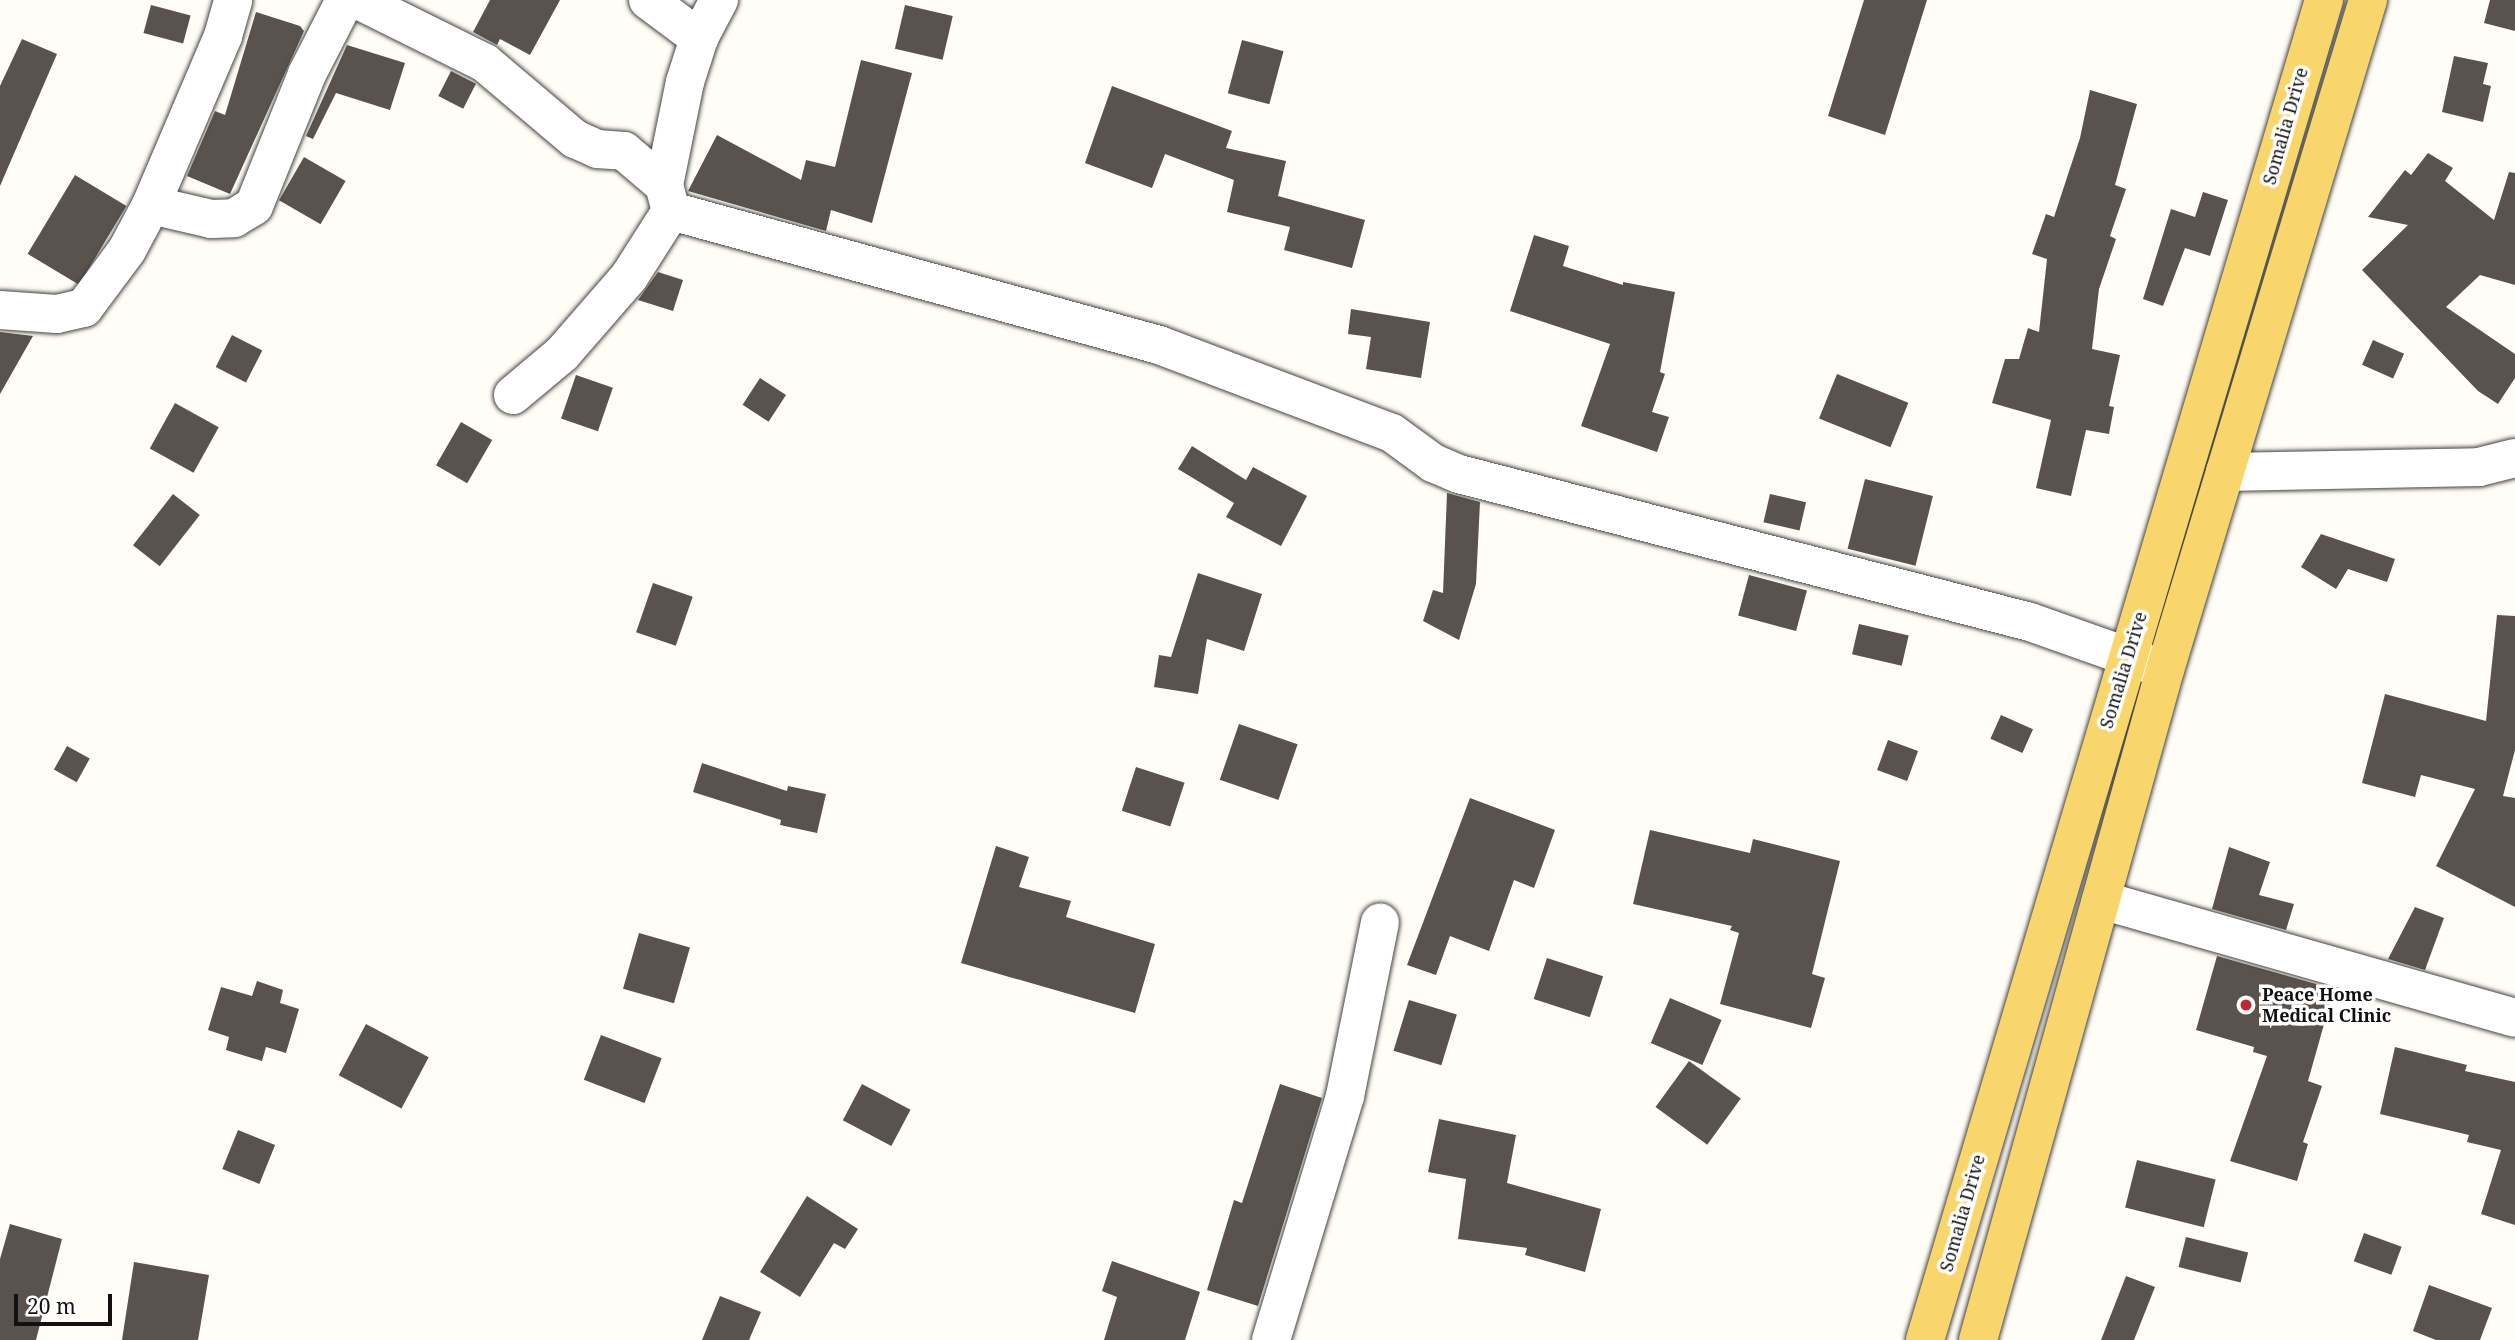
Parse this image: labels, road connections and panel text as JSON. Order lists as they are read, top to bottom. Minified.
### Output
{"streets":{"main road":["Somalia Drive"]},"places":["Peace Home Medical Clinic"],"scale_bar":"20 m"}
